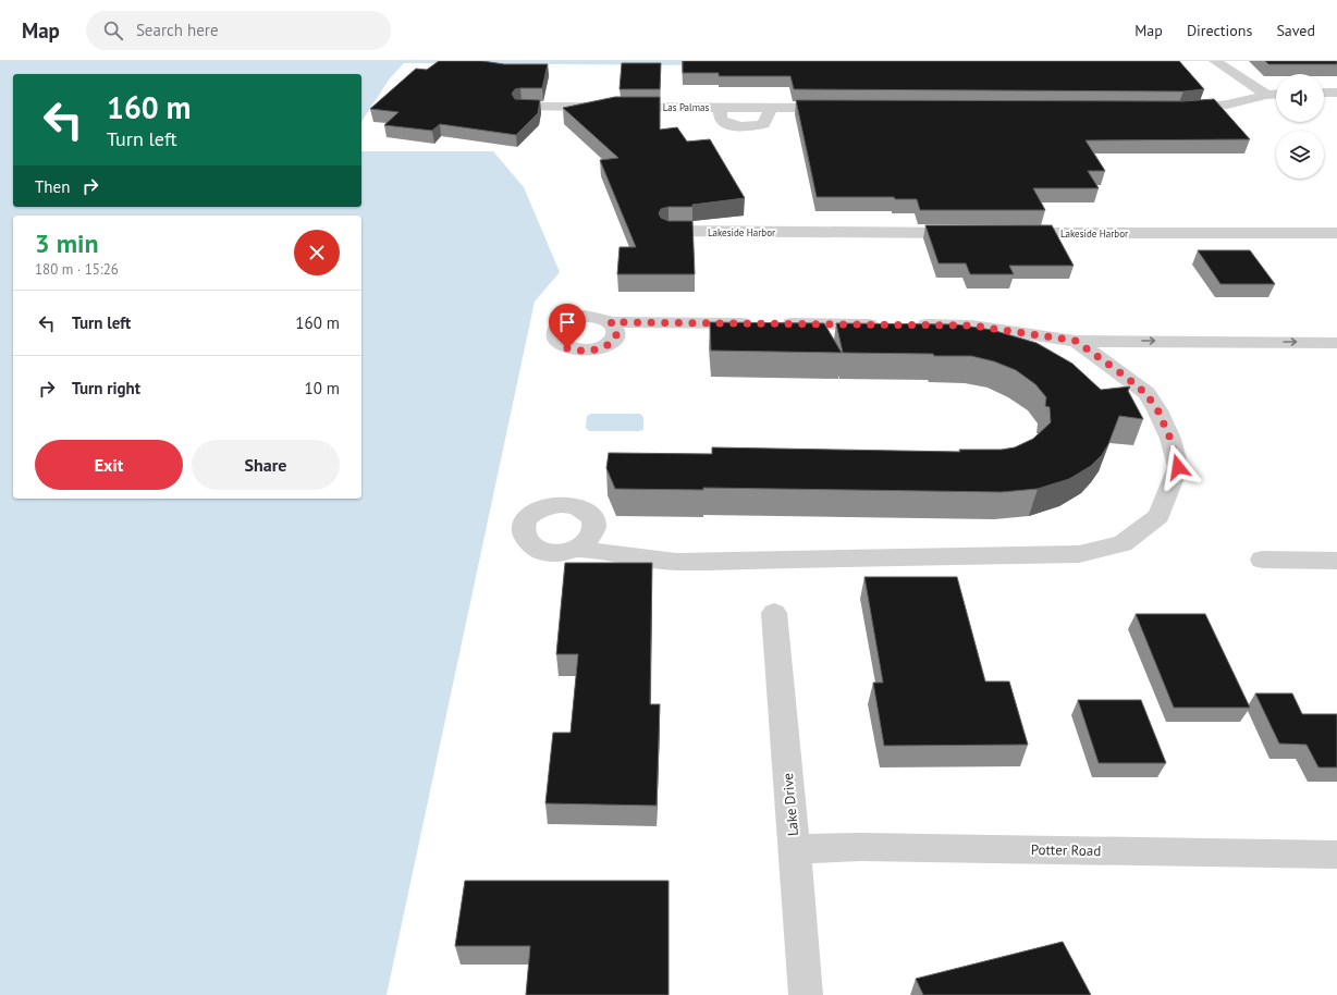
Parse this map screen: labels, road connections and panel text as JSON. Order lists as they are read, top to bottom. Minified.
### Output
{"streets":{"street":["Las Palmas","Lakeside Harbor","Lake Drive","Potter Road"]},"crossings":[["Lake Drive","Potter Road"]],"page":{"header":"Map","search":"Search here","nav":["Map","Directions","Saved"],"turn":["160 m","Turn left"],"then":"Then","heading":["3 min","180 m · 15:26"],"list":[{"name":"Turn left","value":"160 m"},{"name":"Turn right","value":"10 m"}],"buttons":["Exit","Share"]}}
